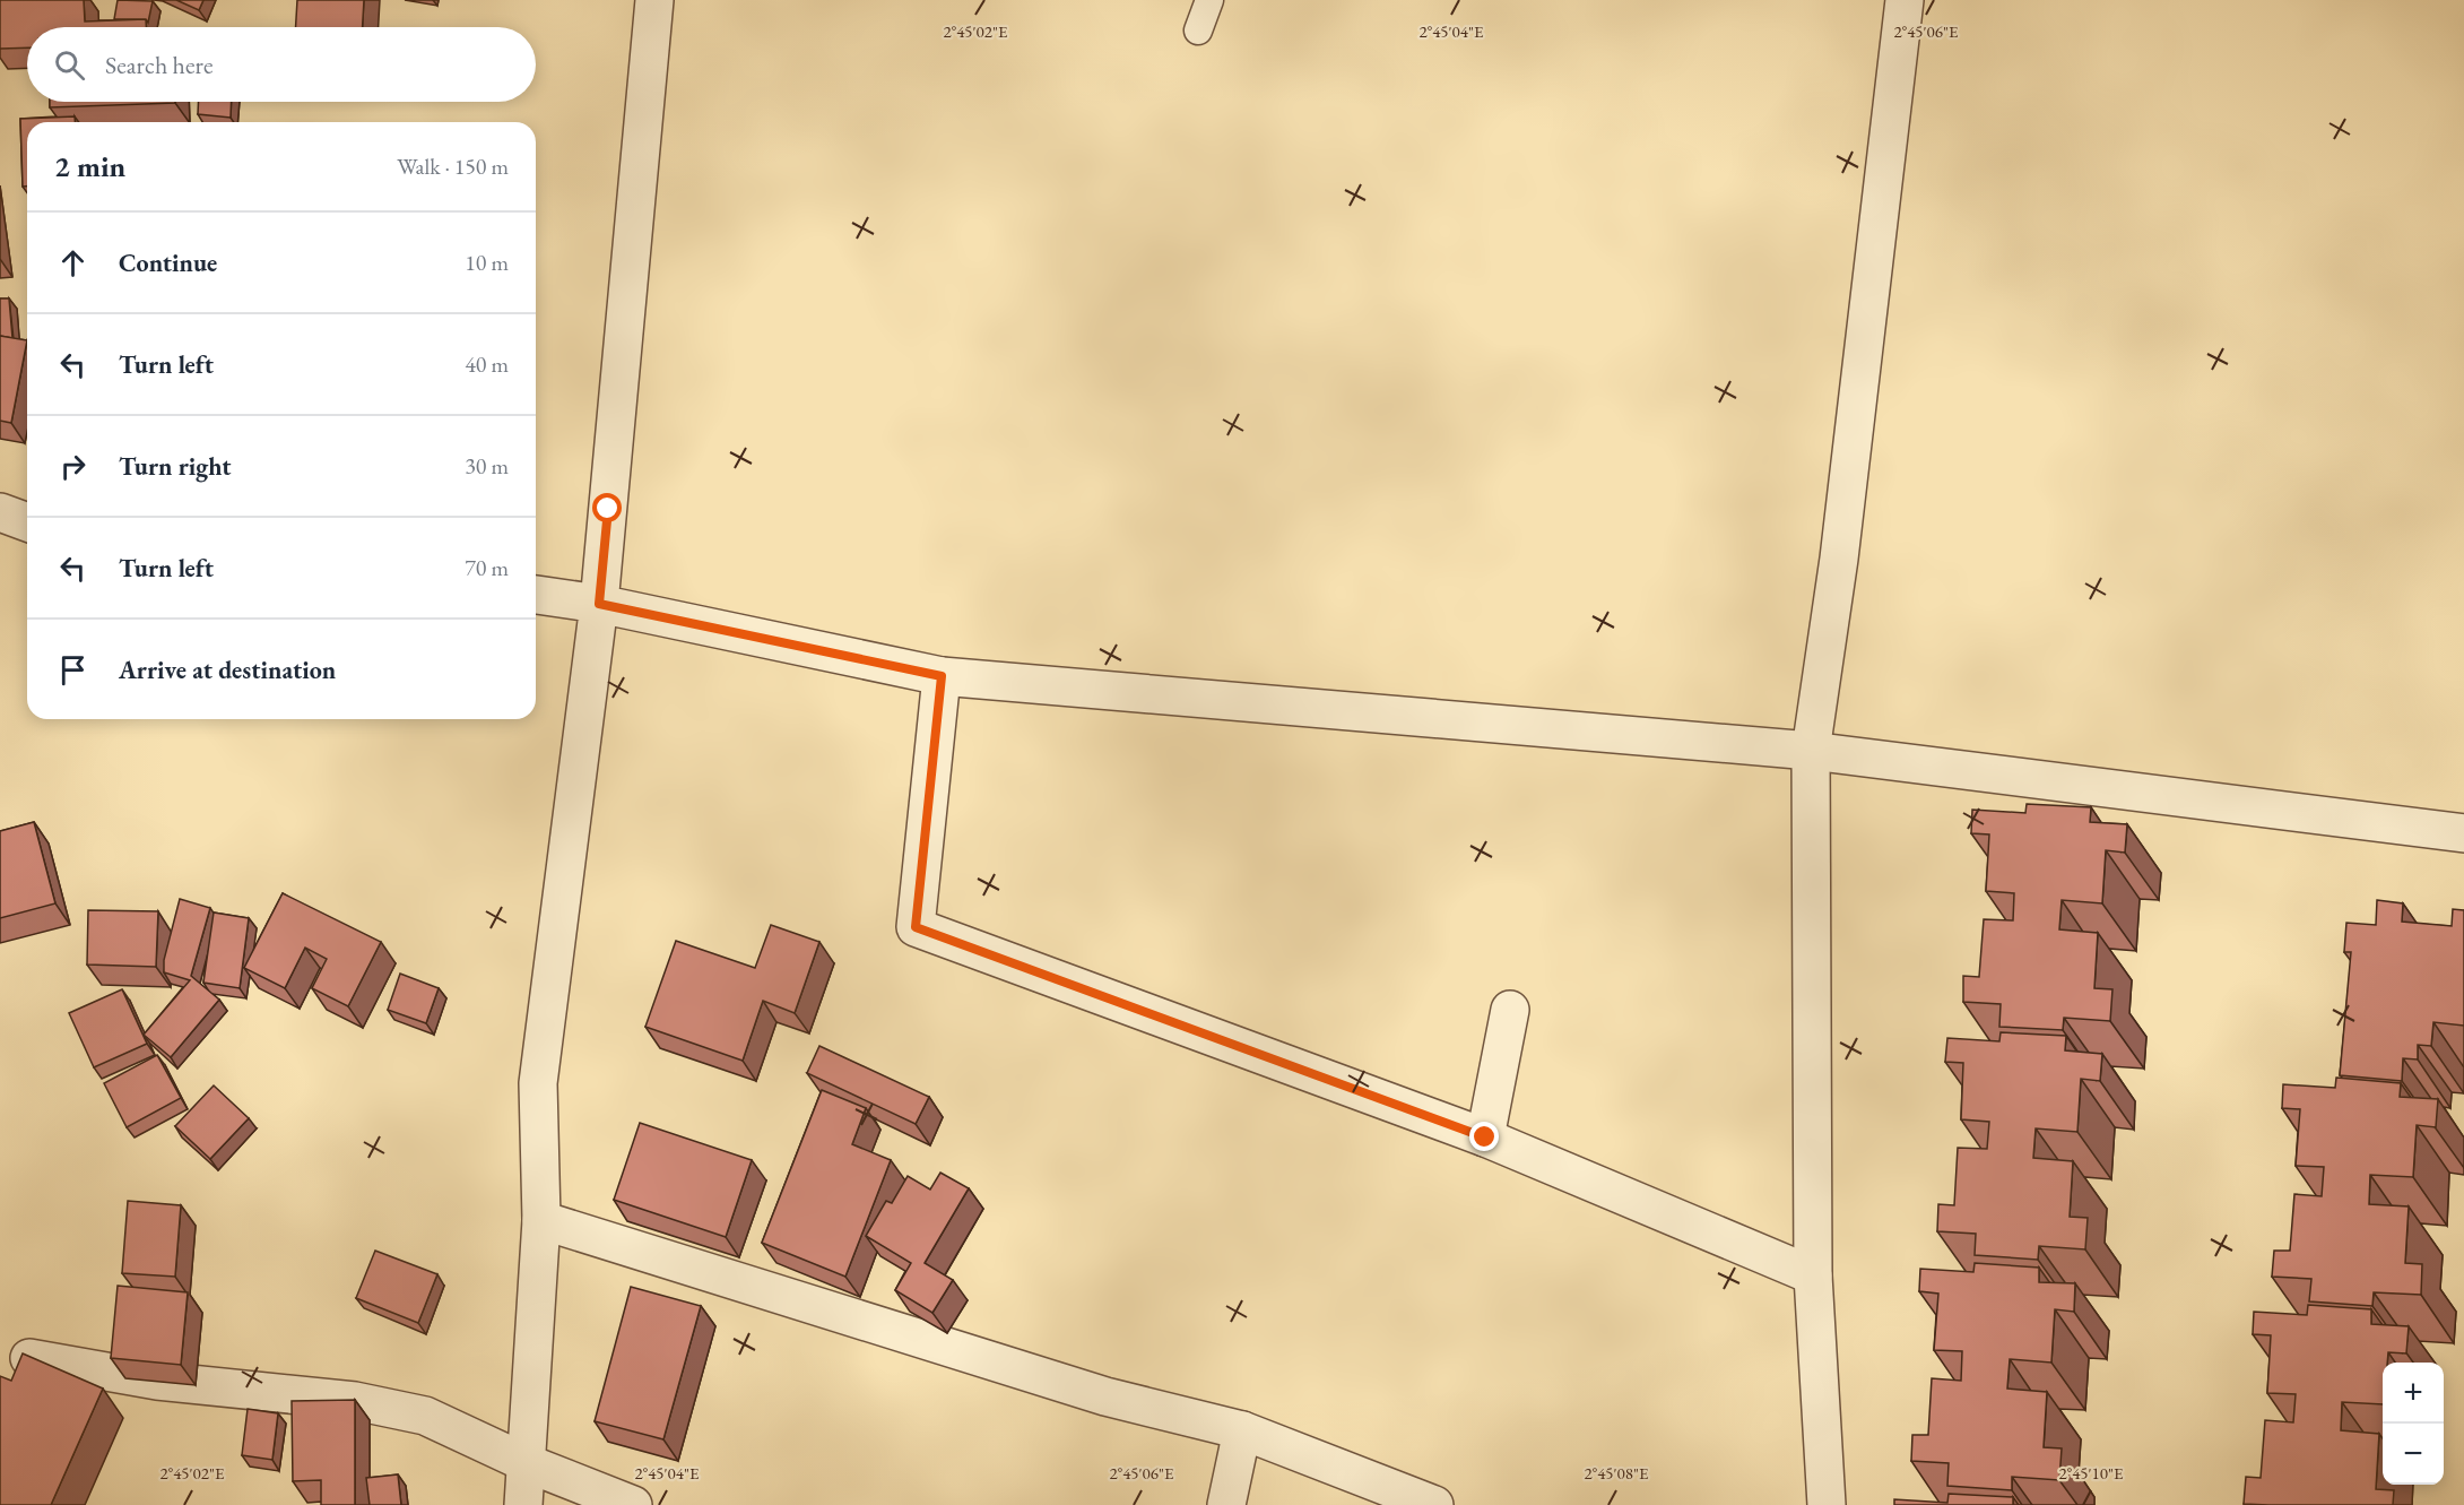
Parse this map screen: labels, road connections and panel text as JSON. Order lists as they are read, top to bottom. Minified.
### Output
{"page":{"search":"Search here","heading":["2 min","Walk · 150 m"],"list":[["Continue","10 m"],["Turn left","40 m"],["Turn right","30 m"],["Turn left","70 m"],"Arrive at destination"],"map_buttons":["+","−"]},"coordinates":["2°45'02\"E","2°45'04\"E","2°45'06\"E","2°45'08\"E","2°45'10\"E"]}
